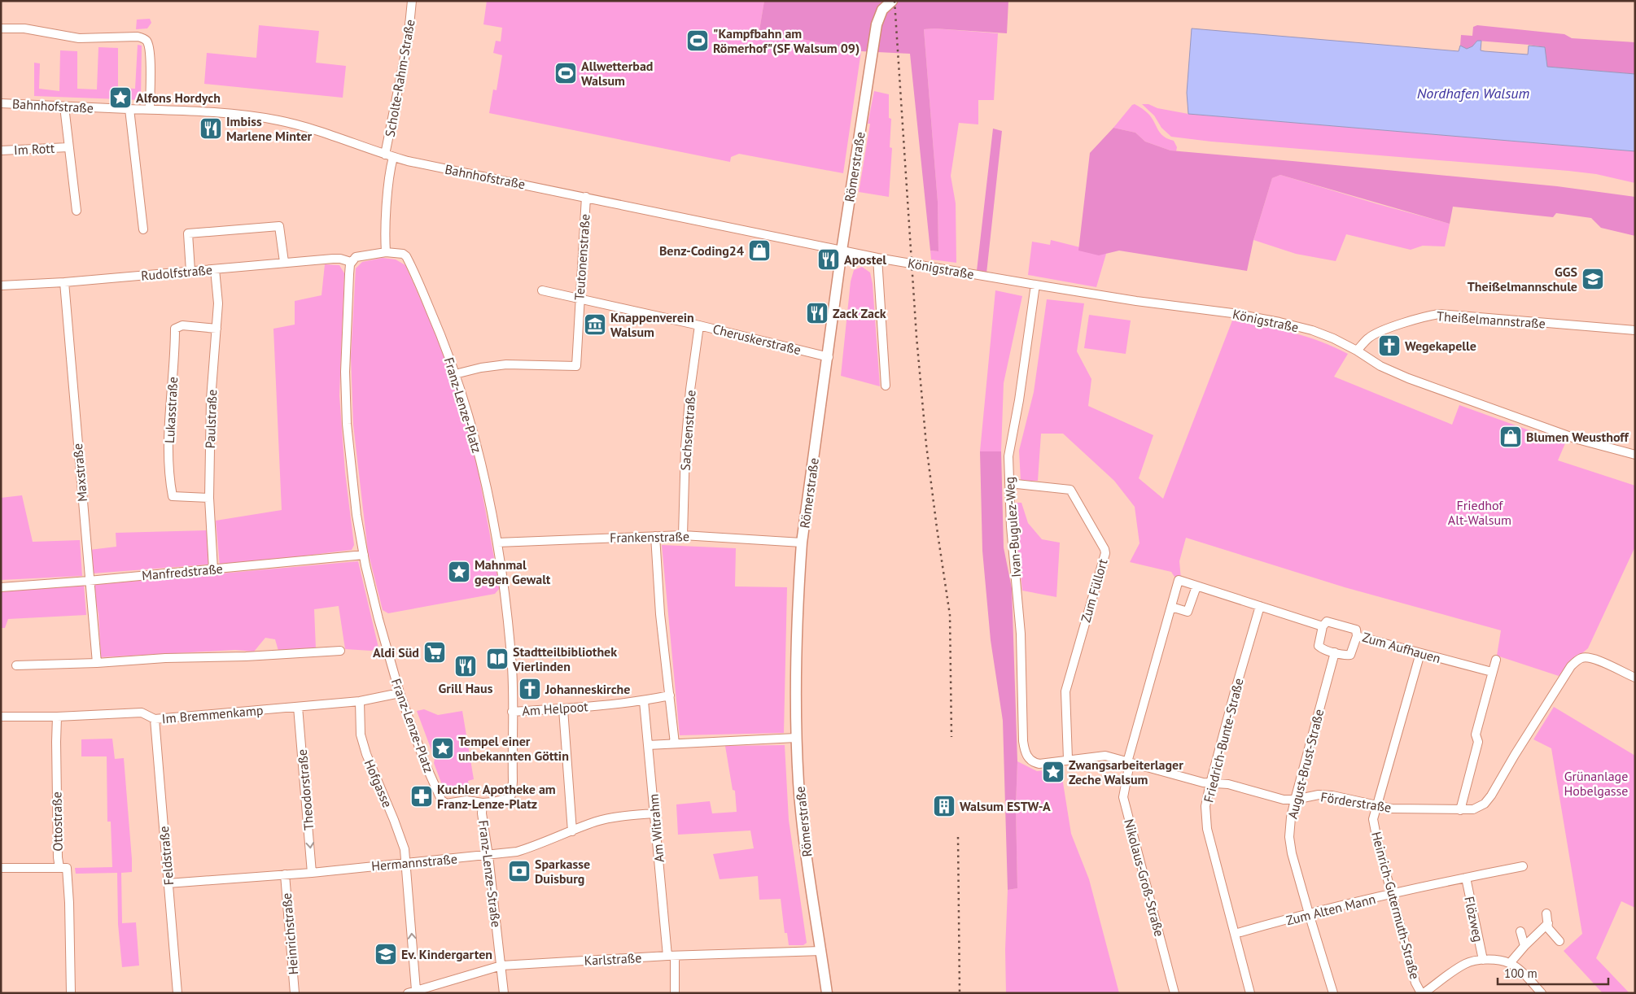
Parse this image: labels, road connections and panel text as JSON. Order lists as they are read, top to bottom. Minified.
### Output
{"streets":{"main road":["Römerstraße"],"street":["Scholte-Rahm-Straße","Bahnhofstraße","Im Rott","Teutonenstraße","Königstraße","Rudolfstraße","Theißelmannstraße","Cheruskerstraße","Franz-Lenze-Platz","Lukasstraße","Paulstraße","Sachsenstraße","Maxstraße","Ivan-Bugulez-Weg","Frankenstraße","Manfredstraße","Zum Füllort","Zum Aufhauen","Am Helpoot","Im Bremmenkamp","Friedrich-Bunte-Straße","August-Brust-Straße","Hofgasse","Theodorstraße","Förderstraße","Ottostraße","Am Witrahm","Feldstraße","Hermannstraße","Franz-Lenze-Straße","Nikolaus-Groß-Straße","Heinrich-Gutermuth-Straße","Zum Alten Mann","Flözweg","Heinrichstraße","Karlstraße"]},"crossings":[["Scholte-Rahm-Straße","Bahnhofstraße"],["Bahnhofstraße","Römerstraße"],["Bahnhofstraße","Teutonenstraße"],["Bahnhofstraße","Königstraße"],["Römerstraße","Königstraße"],["Römerstraße","Cheruskerstraße"],["Römerstraße","Frankenstraße"],["Römerstraße","Karlstraße"],["Teutonenstraße","Cheruskerstraße"],["Teutonenstraße","Franz-Lenze-Platz"],["Königstraße","Theißelmannstraße"],["Königstraße","Ivan-Bugulez-Weg"],["Rudolfstraße","Franz-Lenze-Platz"],["Rudolfstraße","Paulstraße"],["Rudolfstraße","Maxstraße"],["Cheruskerstraße","Sachsenstraße"],["Franz-Lenze-Platz","Frankenstraße"],["Franz-Lenze-Platz","Manfredstraße"],["Franz-Lenze-Platz","Am Helpoot"],["Franz-Lenze-Platz","Im Bremmenkamp"],["Franz-Lenze-Platz","Franz-Lenze-Straße"],["Lukasstraße","Paulstraße"],["Paulstraße","Manfredstraße"],["Sachsenstraße","Frankenstraße"],["Maxstraße","Manfredstraße"],["Ivan-Bugulez-Weg","Zum Füllort"],["Ivan-Bugulez-Weg","Förderstraße"],["Zum Füllort","Förderstraße"],["Zum Aufhauen","Friedrich-Bunte-Straße"],["Zum Aufhauen","Nikolaus-Groß-Straße"],["Zum Aufhauen","Heinrich-Gutermuth-Straße"],["Am Helpoot","Am Witrahm"],["Im Bremmenkamp","Hofgasse"],["Im Bremmenkamp","Theodorstraße"],["Im Bremmenkamp","Ottostraße"],["Im Bremmenkamp","Feldstraße"],["Friedrich-Bunte-Straße","Förderstraße"],["Friedrich-Bunte-Straße","Zum Alten Mann"],["August-Brust-Straße","Förderstraße"],["August-Brust-Straße","Zum Alten Mann"],["Hofgasse","Hermannstraße"],["Hofgasse","Karlstraße"],["Theodorstraße","Hermannstraße"],["Förderstraße","Nikolaus-Groß-Straße"],["Förderstraße","Heinrich-Gutermuth-Straße"],["Am Witrahm","Hermannstraße"],["Am Witrahm","Karlstraße"],["Feldstraße","Hermannstraße"],["Hermannstraße","Franz-Lenze-Straße"],["Hermannstraße","Heinrichstraße"],["Franz-Lenze-Straße","Karlstraße"],["Heinrich-Gutermuth-Straße","Zum Alten Mann"],["Zum Alten Mann","Flözweg"]],"one_way":["Hofgasse","Theodorstraße"],"water":["Nordhafen Walsum"],"parks":["Friedhof Alt-Walsum","Grünanlage Hobelgasse"],"places":{"sports":["\"Kampfbahn am Römerhof\"(SF Walsum 09)","Allwetterbad Walsum"],"place":["Alfons Hordych","Mahnmal gegen Gewalt","Tempel einer unbekannten Göttin","Zwangsarbeiterlager Zeche Walsum"],"restaurant":["Imbiss Marlene Minter","Apostel","Zack Zack","Grill Haus"],"shop":["Benz-Coding24","Blumen Weusthoff"],"school or university":["GGS Theißelmannschule","Ev. Kindergarten"],"museum":["Knappenverein Walsum"],"church":["Wegekapelle","Johanneskirche"],"supermarket":["Aldi Süd"],"library":["Stadtteilbibliothek Vierlinden"],"pharmacy":["Kuchler Apotheke am Franz-Lenze-Platz"],"building":["Walsum ESTW-A"],"bank":["Sparkasse Duisburg"]},"scale_bar":"100 m"}
